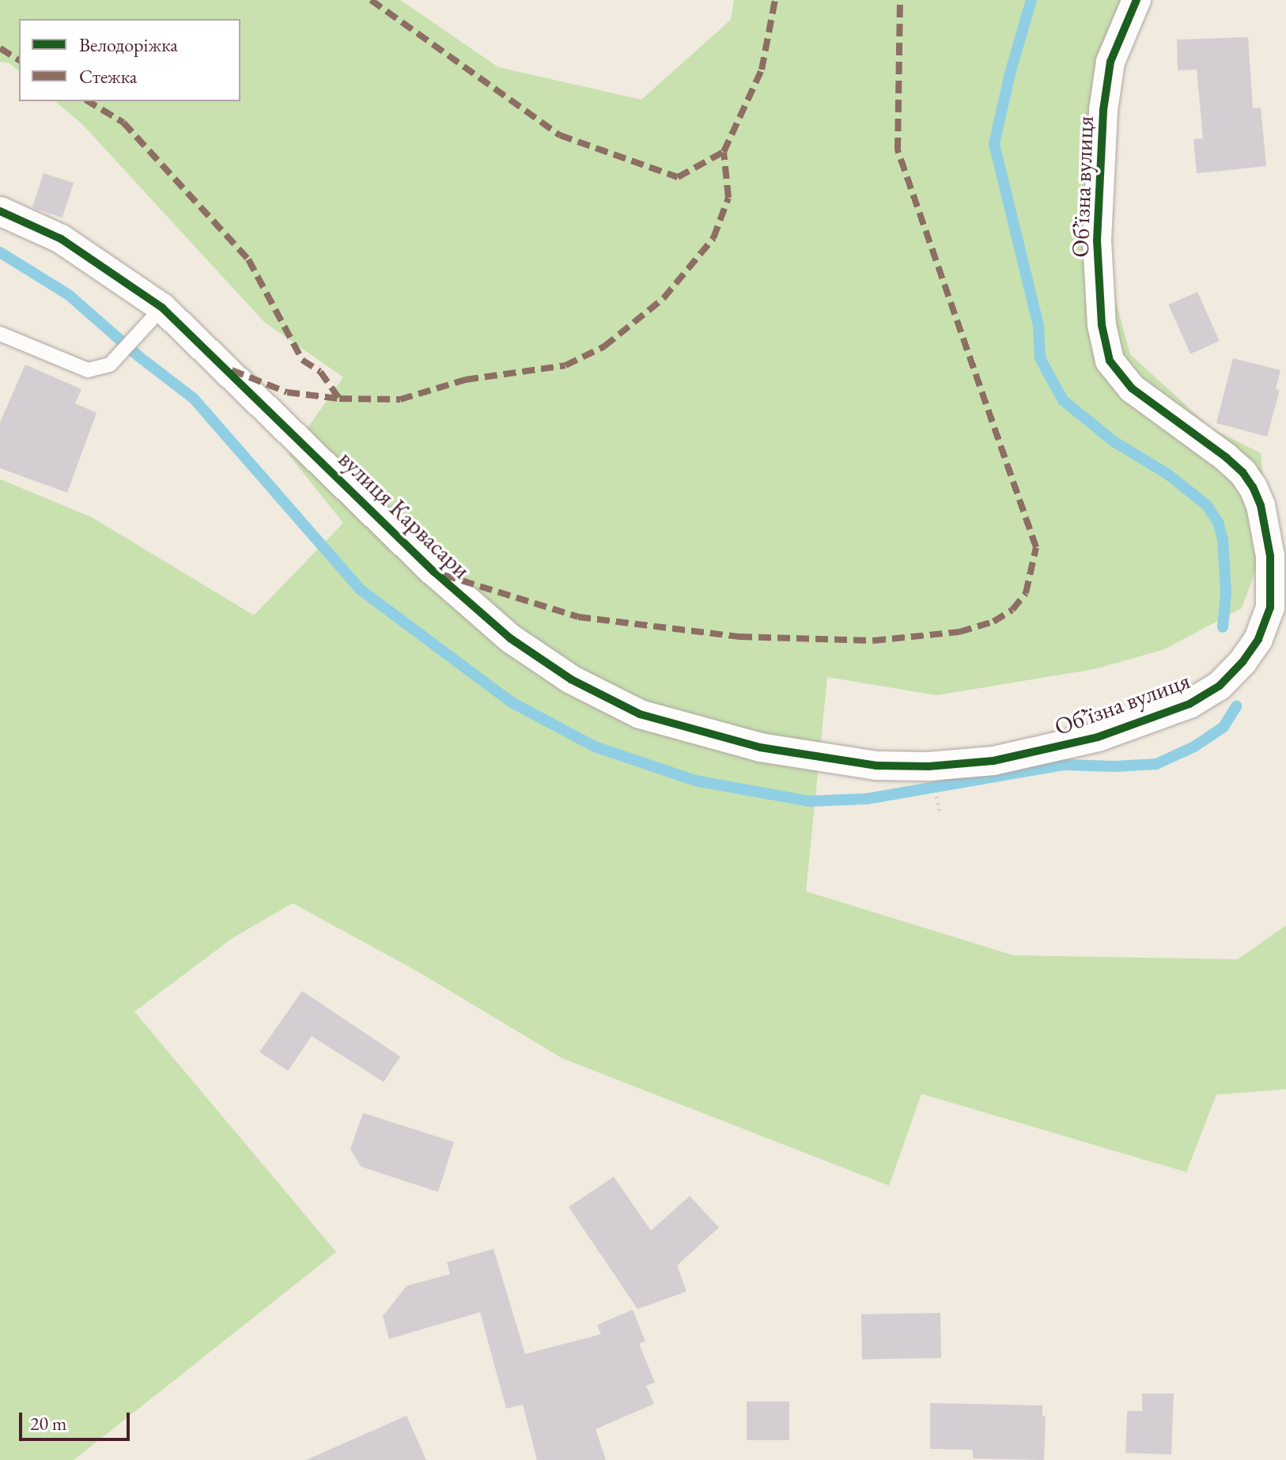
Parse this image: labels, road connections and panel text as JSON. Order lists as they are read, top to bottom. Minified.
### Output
{"streets":{"street":["Обʼїзна вулиця","вулиця Карвасари"]},"crossings":[["Обʼїзна вулиця","вулиця Карвасари"]],"legend":["Велодоріжка","Стежка"],"scale_bar":"20 m"}
